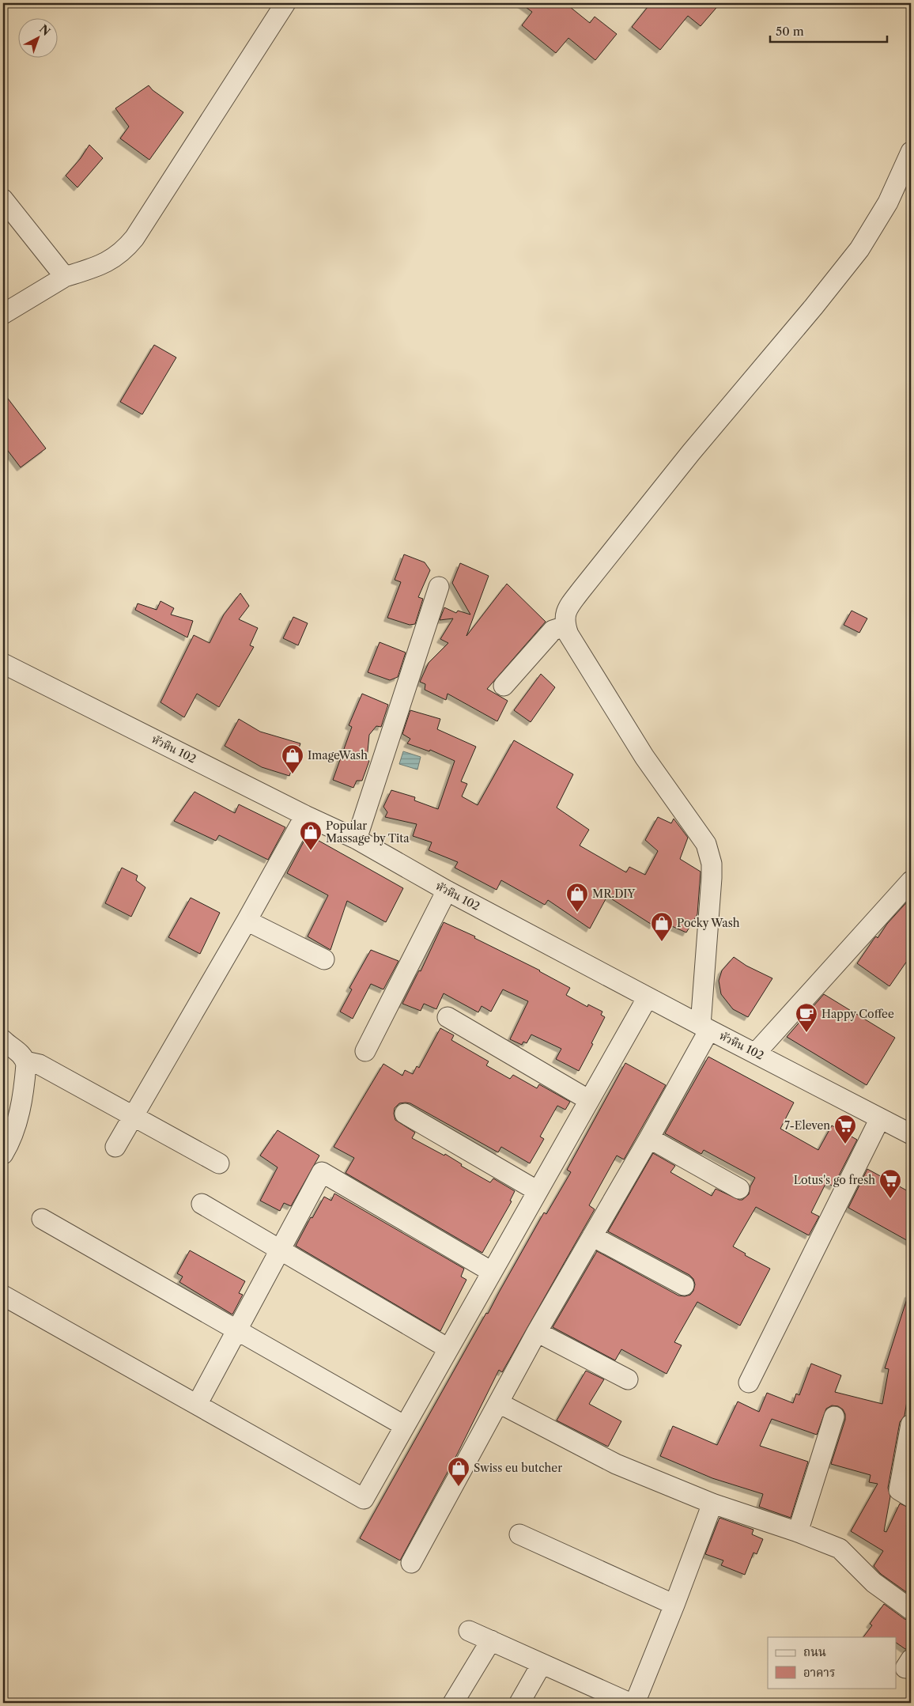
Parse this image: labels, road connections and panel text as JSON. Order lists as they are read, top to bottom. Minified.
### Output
{"streets":{"street":["หัวหิน 102"]},"places":{"shop":["ImageWash","Popular Massage by Tita","MR.DIY","Pocky Wash","Swiss eu butcher"],"cafe":["Happy Coffee"],"supermarket":["7-Eleven","Lotus's go fresh"]},"legend":["ถนน","อาคาร"],"scale_bar":"50 m","north":"top right"}
